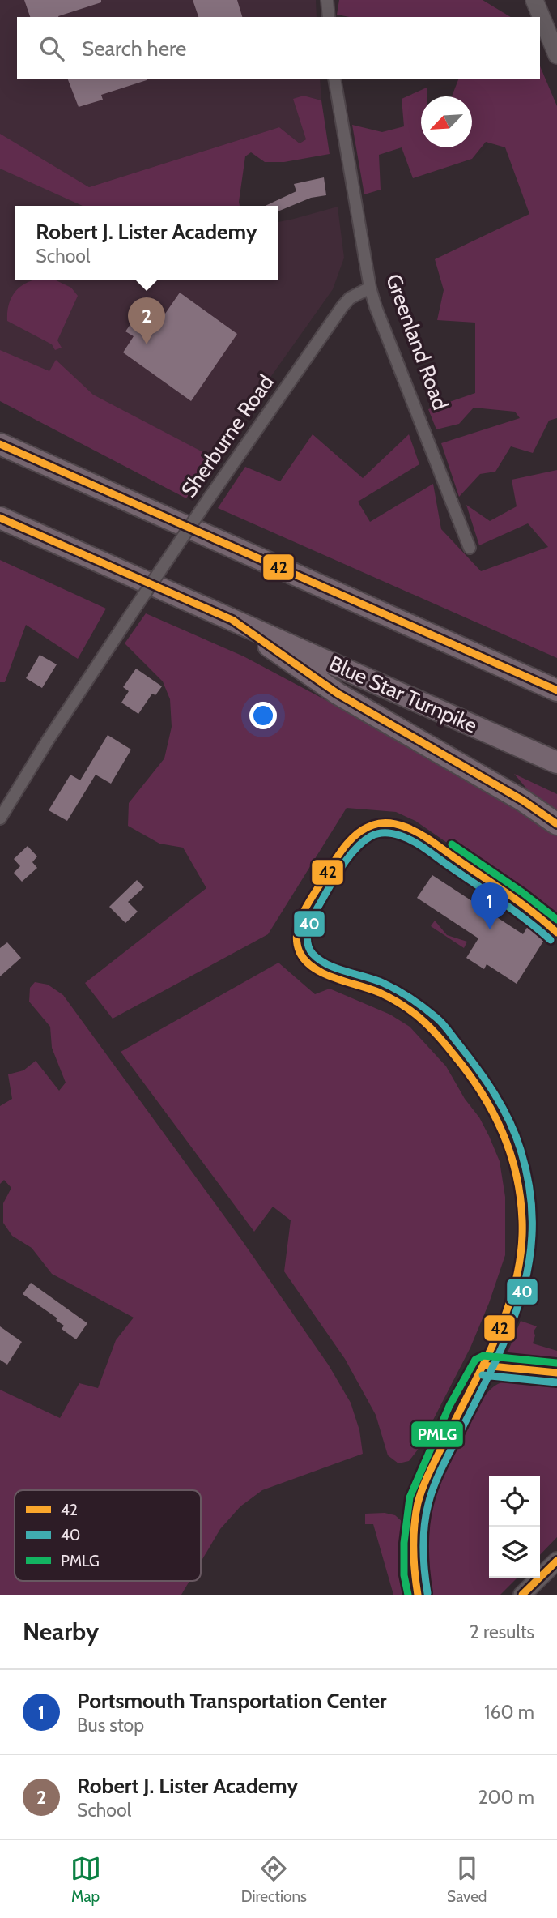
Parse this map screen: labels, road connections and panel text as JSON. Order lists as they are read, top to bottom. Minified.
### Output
{"streets":{"highway":["Blue Star Turnpike"],"street":["Greenland Road","Sherburne Road"]},"crossings":[["Greenland Road","Sherburne Road"]],"lines":["transit line 42","transit line 40","transit line PMLG"],"legend":["42","40","PMLG"],"north":"bottom left","page":{"search":"Search here","popup":["Robert J. Lister Academy","School"],"pins":["2","1"],"heading":["Nearby","2 results"],"list":[{"mark":"1","name":"Portsmouth Transportation Center","note":"Bus stop","value":"160 m"},{"mark":"2","name":"Robert J. Lister Academy","note":"School","value":"200 m"}],"nav":["Map","Directions","Saved"]}}
